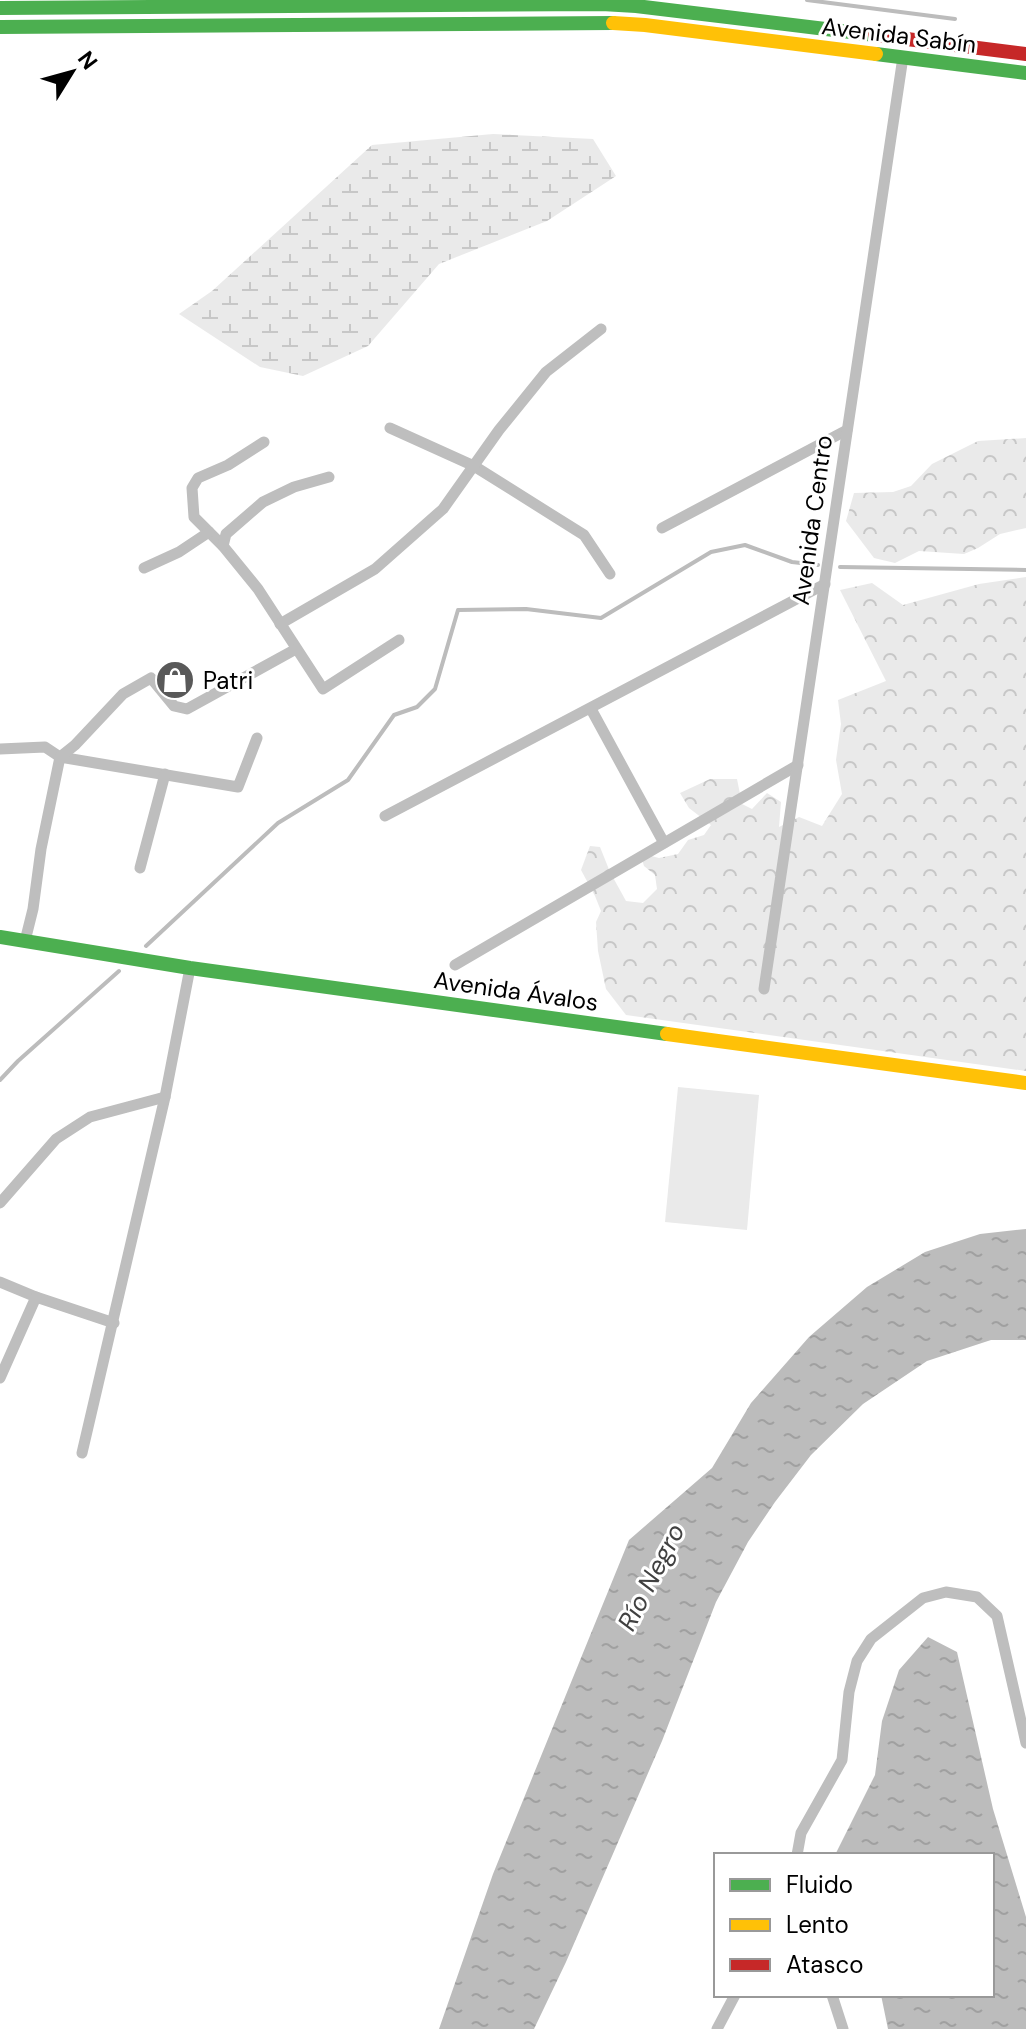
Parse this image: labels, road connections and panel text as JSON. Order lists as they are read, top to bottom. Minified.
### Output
{"streets":{"main road":["Avenida Sabín","Avenida Ávalos"],"street":["Avenida Centro"]},"crossings":[["Avenida Sabín","Avenida Centro"]],"water":["Río Negro"],"places":{"shop":["Patri"]},"legend":["Fluido","Lento","Atasco"],"north":"top right"}
